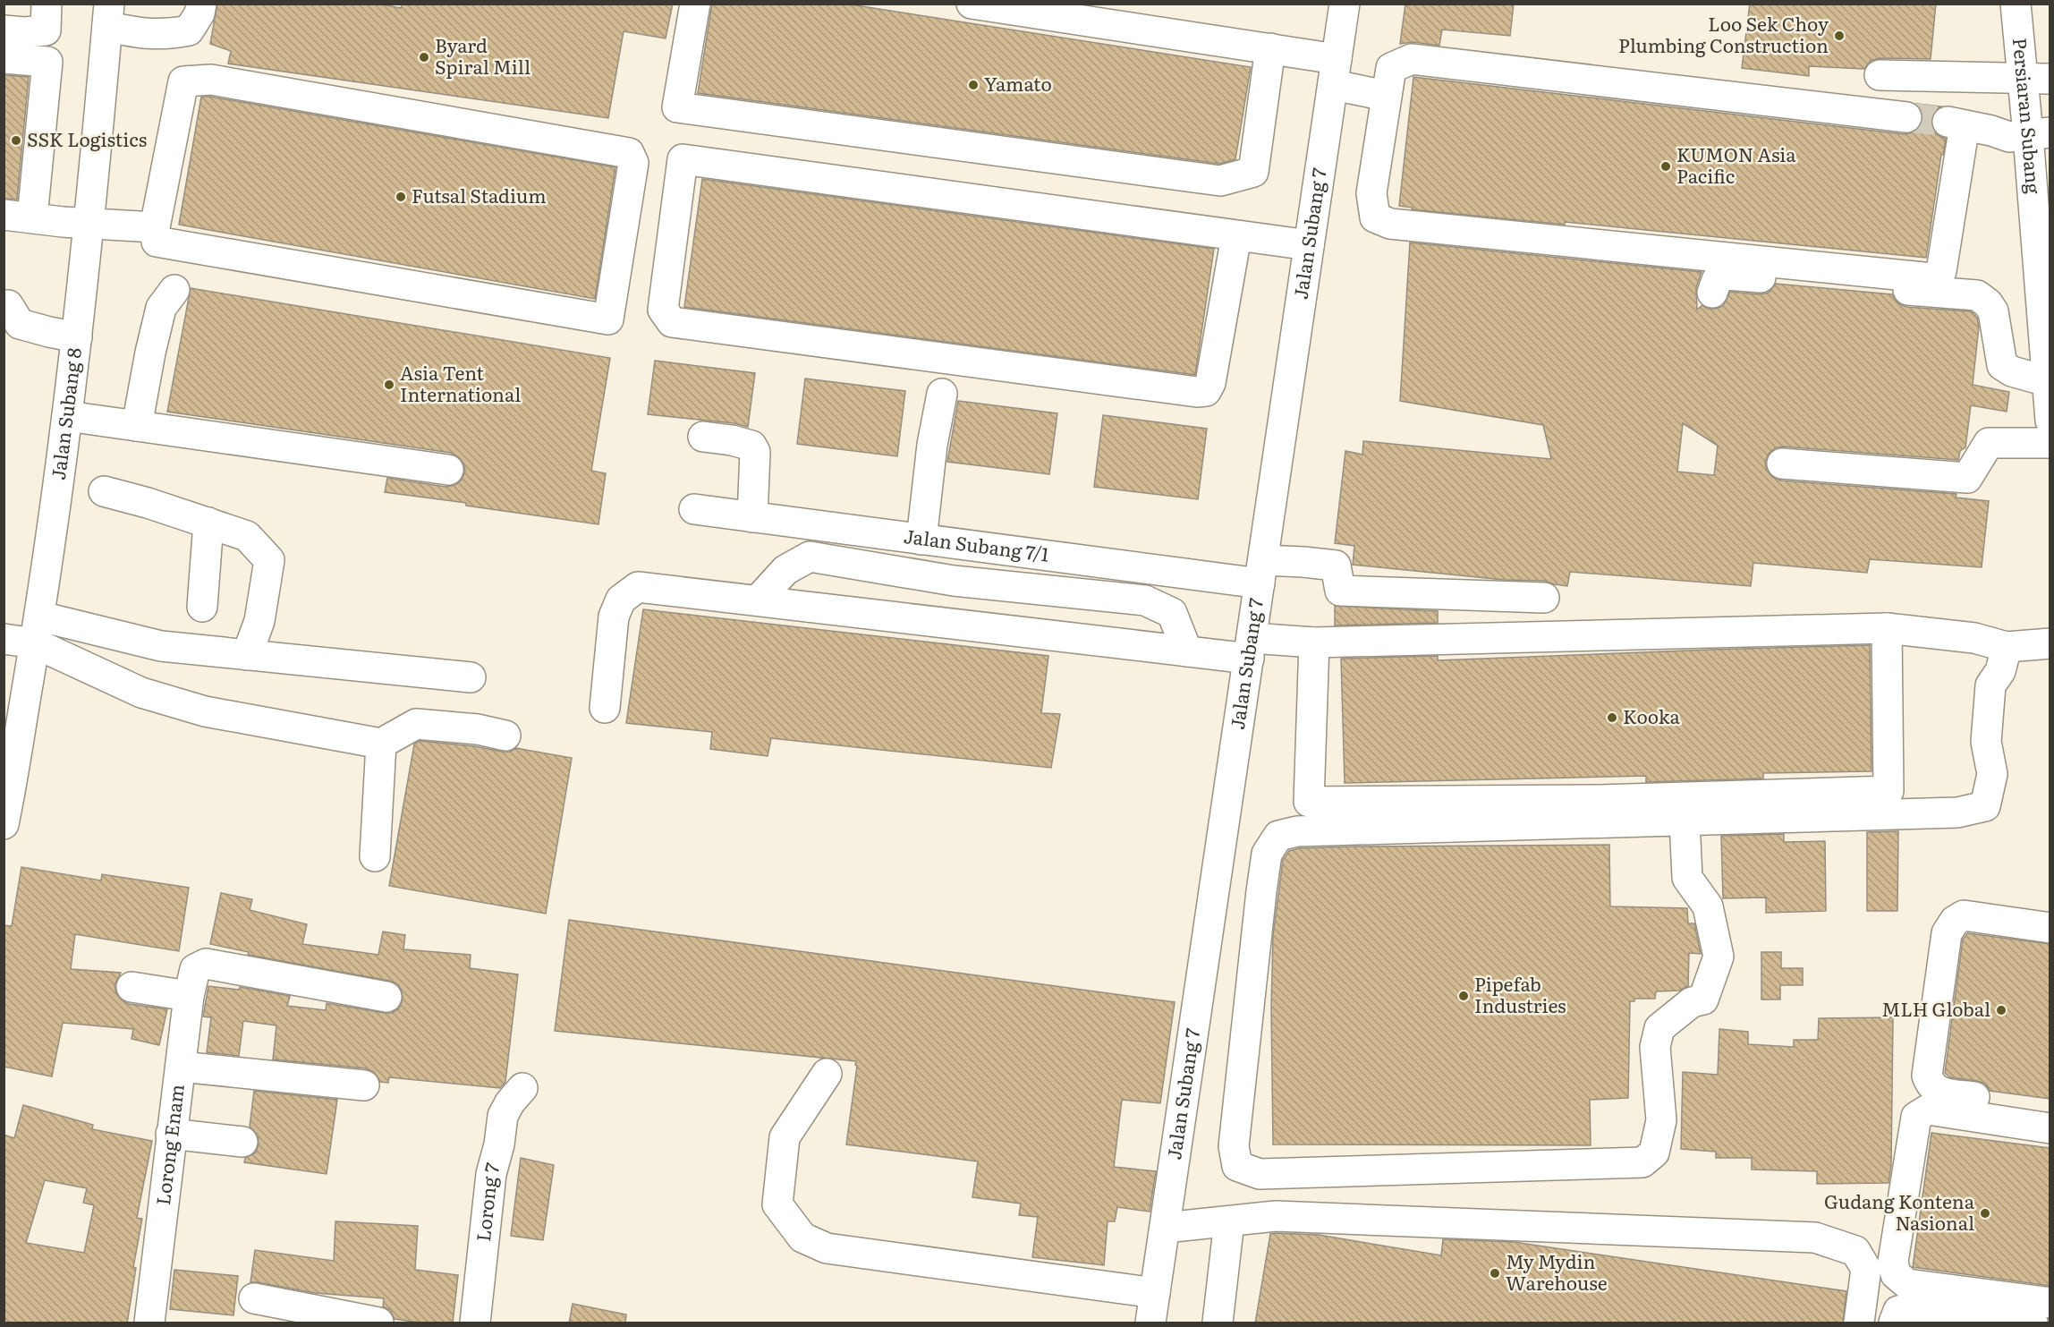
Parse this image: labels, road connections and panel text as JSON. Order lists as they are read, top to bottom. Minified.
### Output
{"streets":{"street":["Persiaran Subang","Jalan Subang 7","Jalan Subang 8","Jalan Subang 7/1","Lorong Enam","Lorong 7"]},"crossings":[["Jalan Subang 7","Jalan Subang 7/1"]],"places":["Loo Sek Choy Plumbing Construction","Byard Spiral Mill","Yamato","SSK Logistics","KUMON Asia Pacific","Futsal Stadium","Asia Tent International","Kooka","Pipefab Industries","MLH Global","Gudang Kontena Nasional","My Mydin Warehouse"]}
